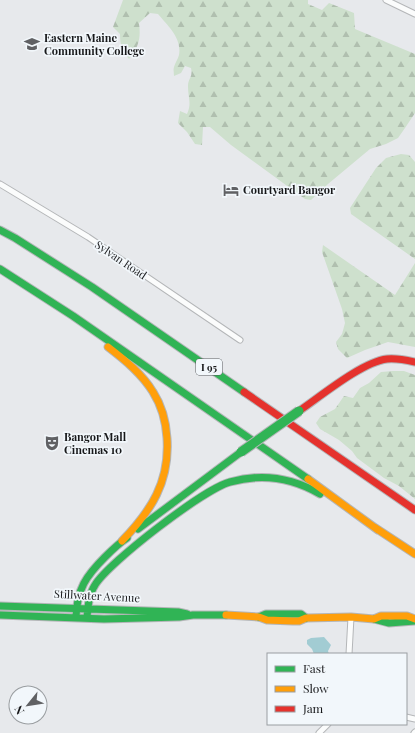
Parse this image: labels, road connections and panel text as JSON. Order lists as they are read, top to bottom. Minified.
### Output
{"streets":{"main road":["I 95","Stillwater Avenue"],"street":["Sylvan Road"]},"places":{"school or university":["Eastern Maine Community College"],"hotel":["Courtyard Bangor"],"theatre":["Bangor Mall Cinemas 10"]},"legend":["Fast","Slow","Jam"],"north":"bottom left"}
